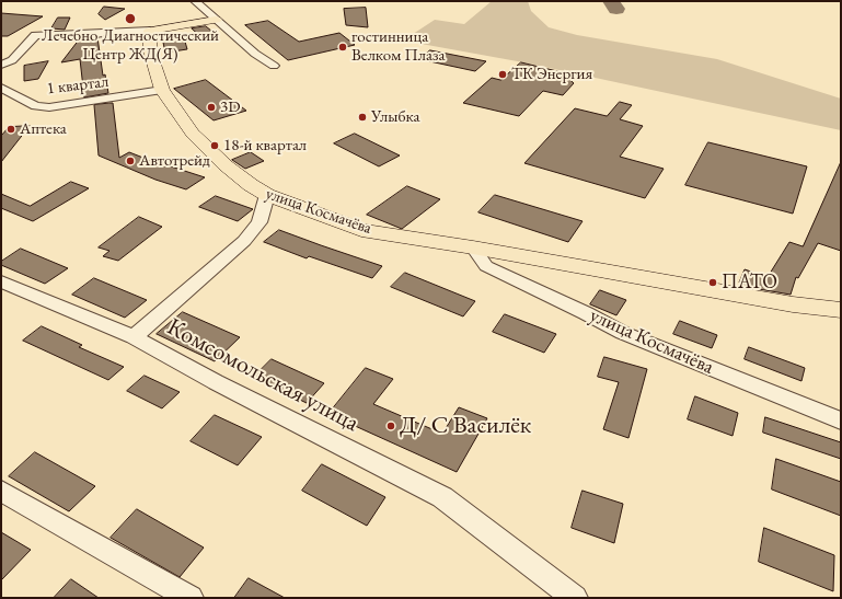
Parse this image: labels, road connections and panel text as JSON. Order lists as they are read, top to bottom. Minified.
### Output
{"streets":{"main road":["улица Космачёва"],"street":["1 квартал","Комсомольская улица"]},"crossings":[["1 квартал","улица Космачёва"]],"places":["Лечебно-Диагностический Центр ЖД(Я)","гостинница Велком Плаза","ТК Энергия","3D","Улыбка","Аптека","18-й квартал","Автотрейд","ПАТО","Д/ С Василёк"]}
